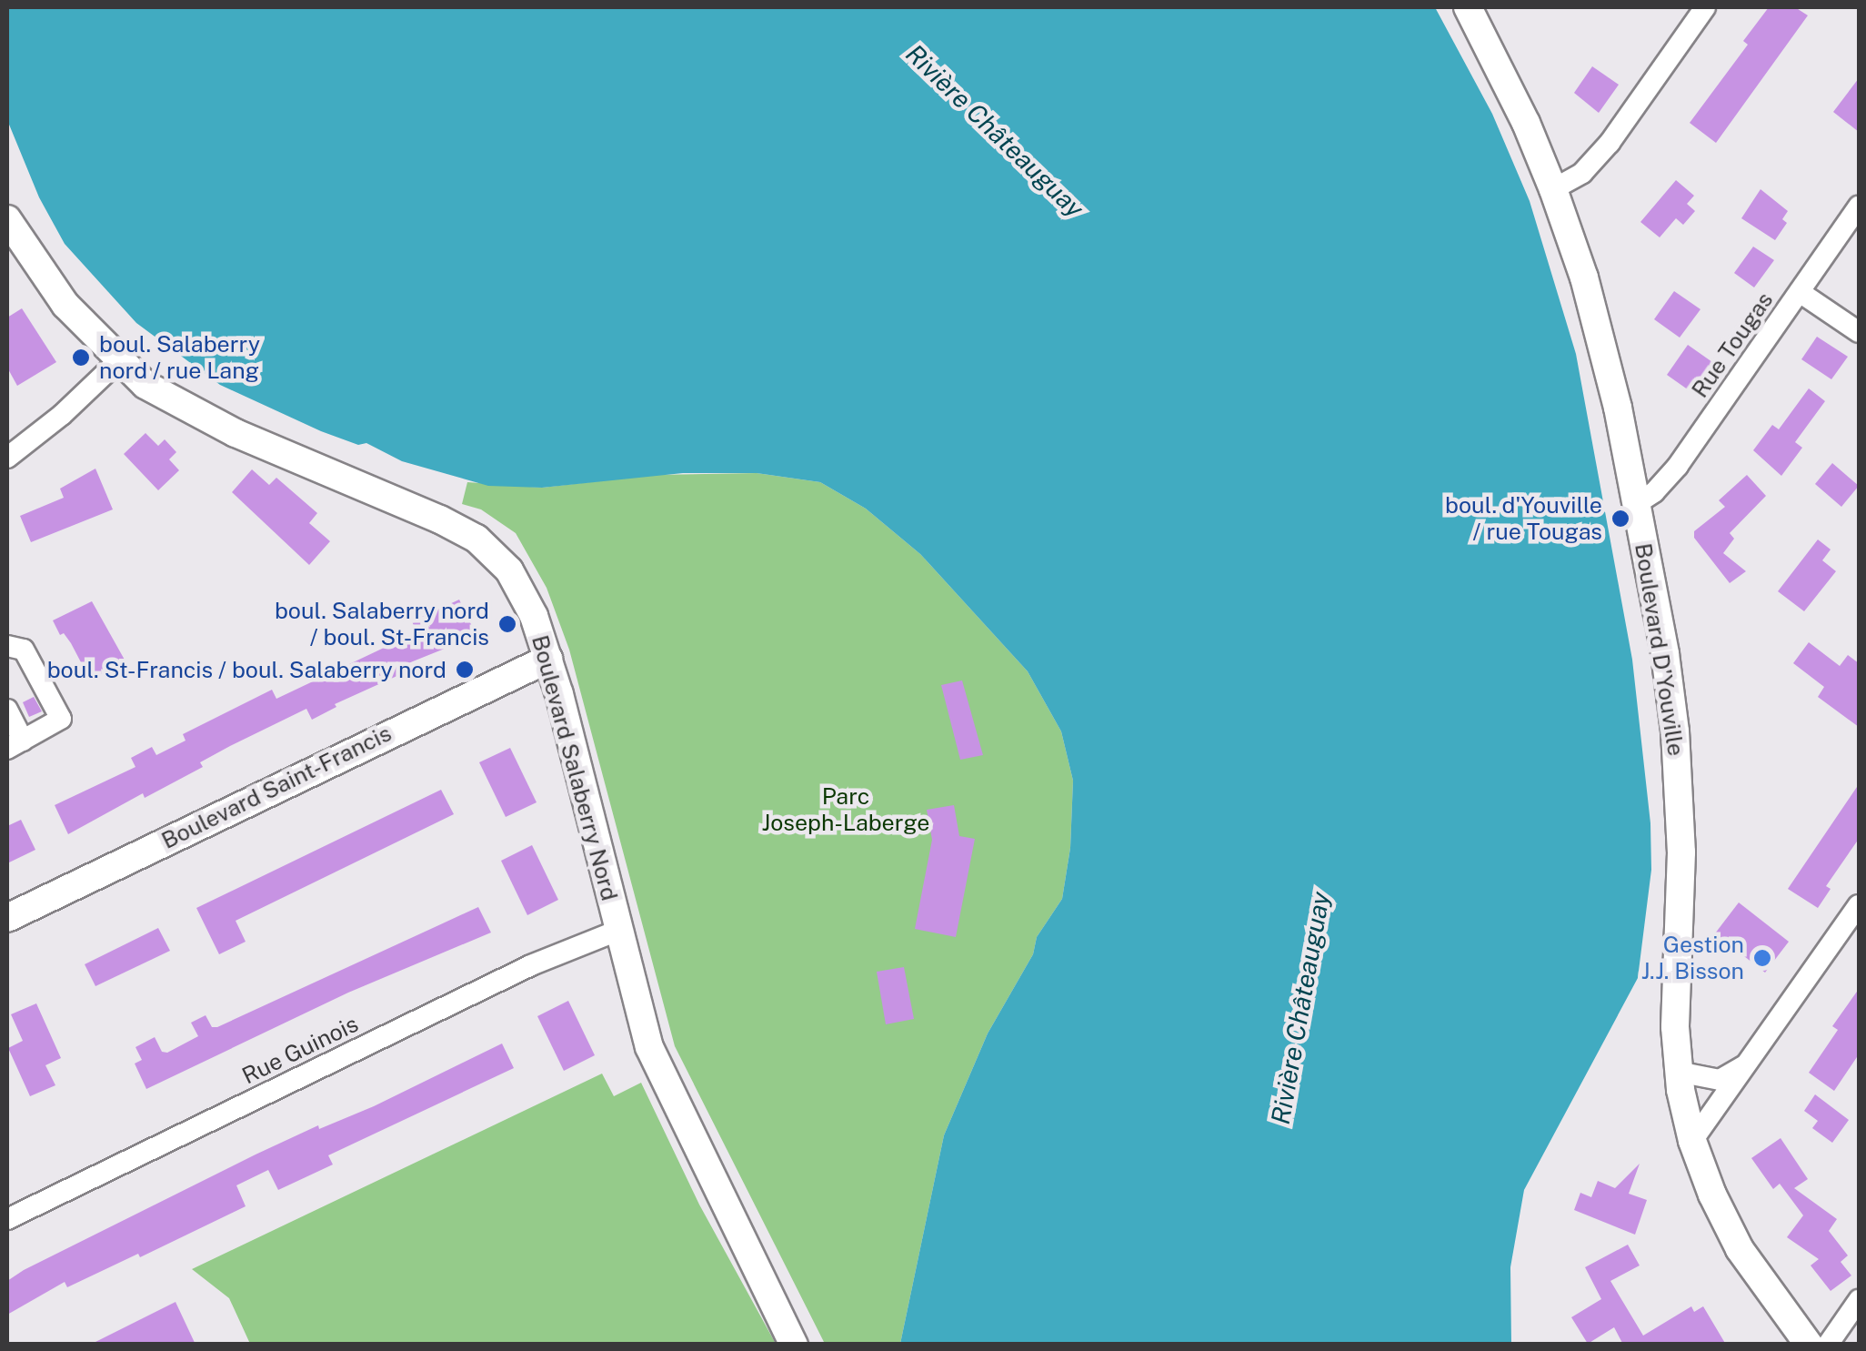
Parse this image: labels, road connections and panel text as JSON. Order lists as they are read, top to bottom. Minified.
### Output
{"streets":{"street":["Rue Tougas","Boulevard D'Youville","Boulevard Salaberry Nord","Boulevard Saint-Francis","Rue Guinois"]},"crossings":[["Rue Tougas","Boulevard D'Youville"],["Boulevard Salaberry Nord","Boulevard Saint-Francis"],["Boulevard Salaberry Nord","Rue Guinois"]],"water":["Rivière Châteauguay"],"parks":["Parc Joseph-Laberge"],"places":["boul. Salaberry nord / rue Lang","boul. d'Youville / rue Tougas","boul. Salaberry nord / boul. St-Francis","boul. St-Francis / boul. Salaberry nord","Gestion J.J. Bisson"]}
